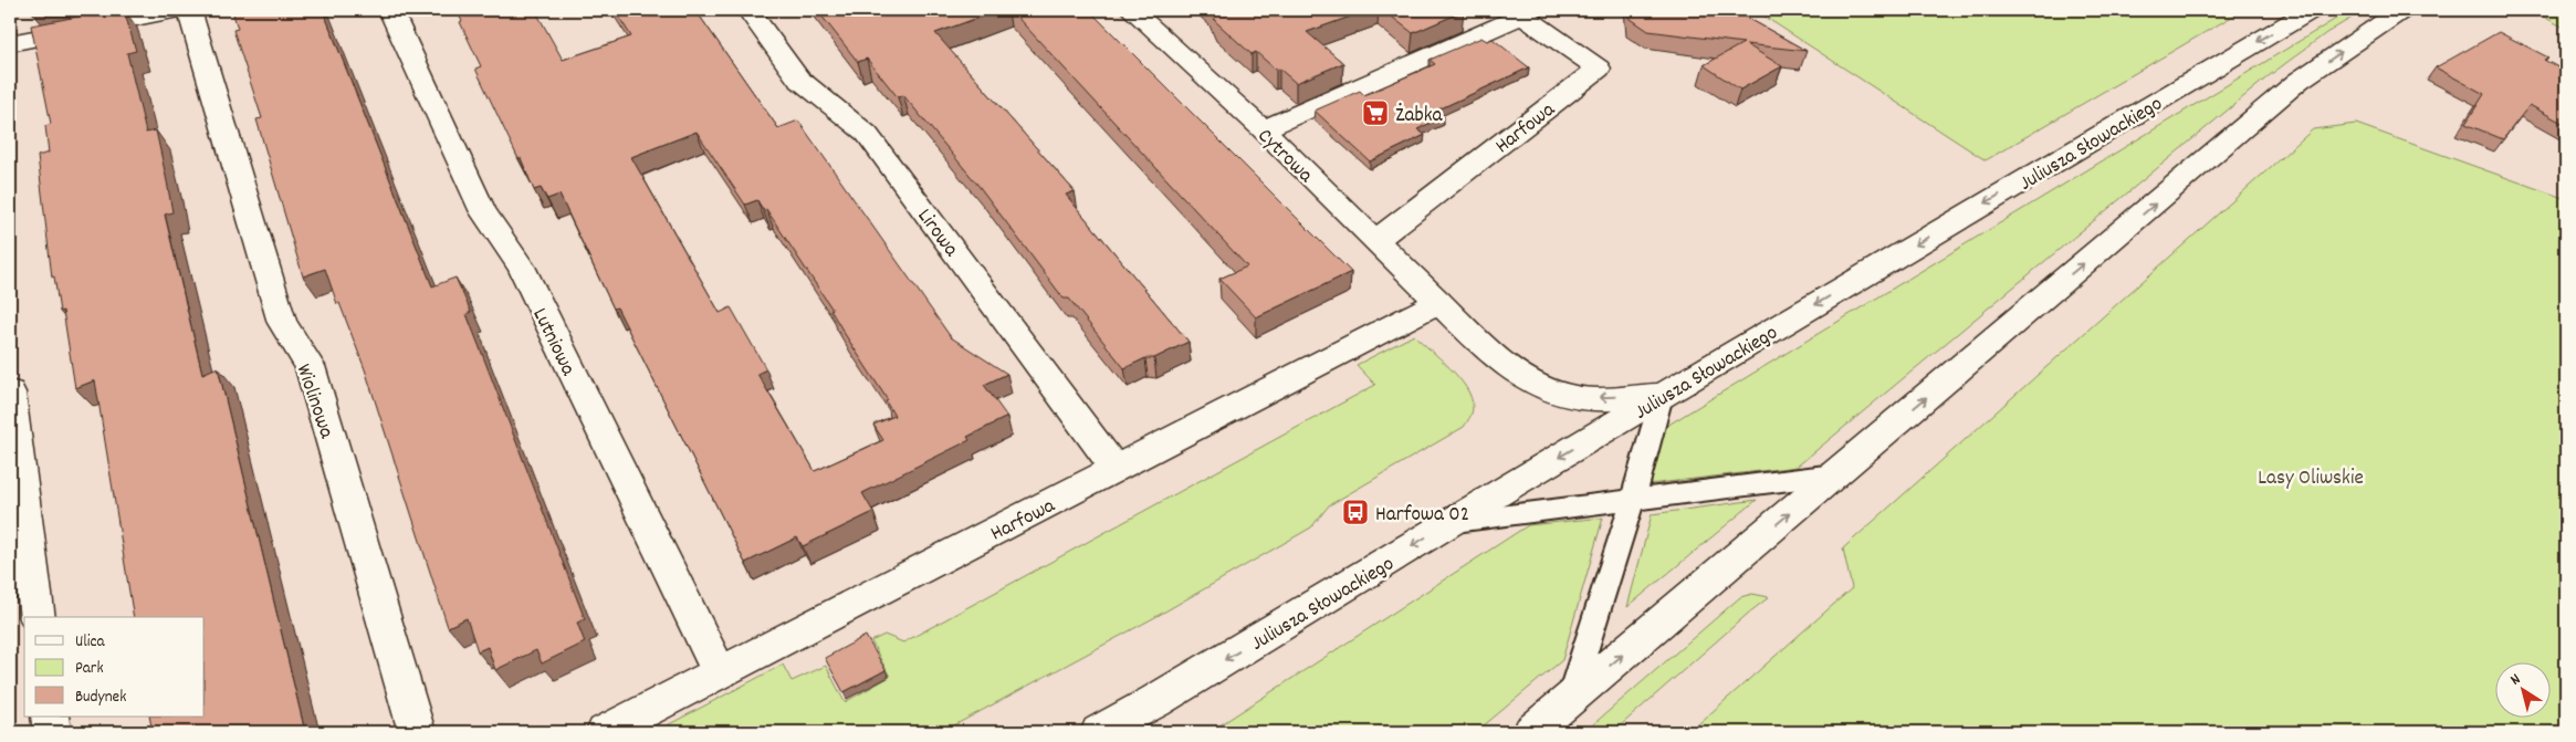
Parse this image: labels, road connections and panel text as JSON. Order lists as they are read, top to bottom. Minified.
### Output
{"streets":{"street":["Harfowa","Juliusza Słowackiego","Cytrowa","Lirowa","Lutniowa","Wiolinowa"]},"crossings":[["Harfowa","Cytrowa"],["Harfowa","Lirowa"],["Harfowa","Lutniowa"],["Juliusza Słowackiego","Cytrowa"]],"one_way":["Cytrowa"],"parks":["Lasy Oliwskie"],"places":{"supermarket":["Żabka"],"bus stop":["Harfowa 02"]},"legend":["Ulica","Park","Budynek"],"north":"top left"}
